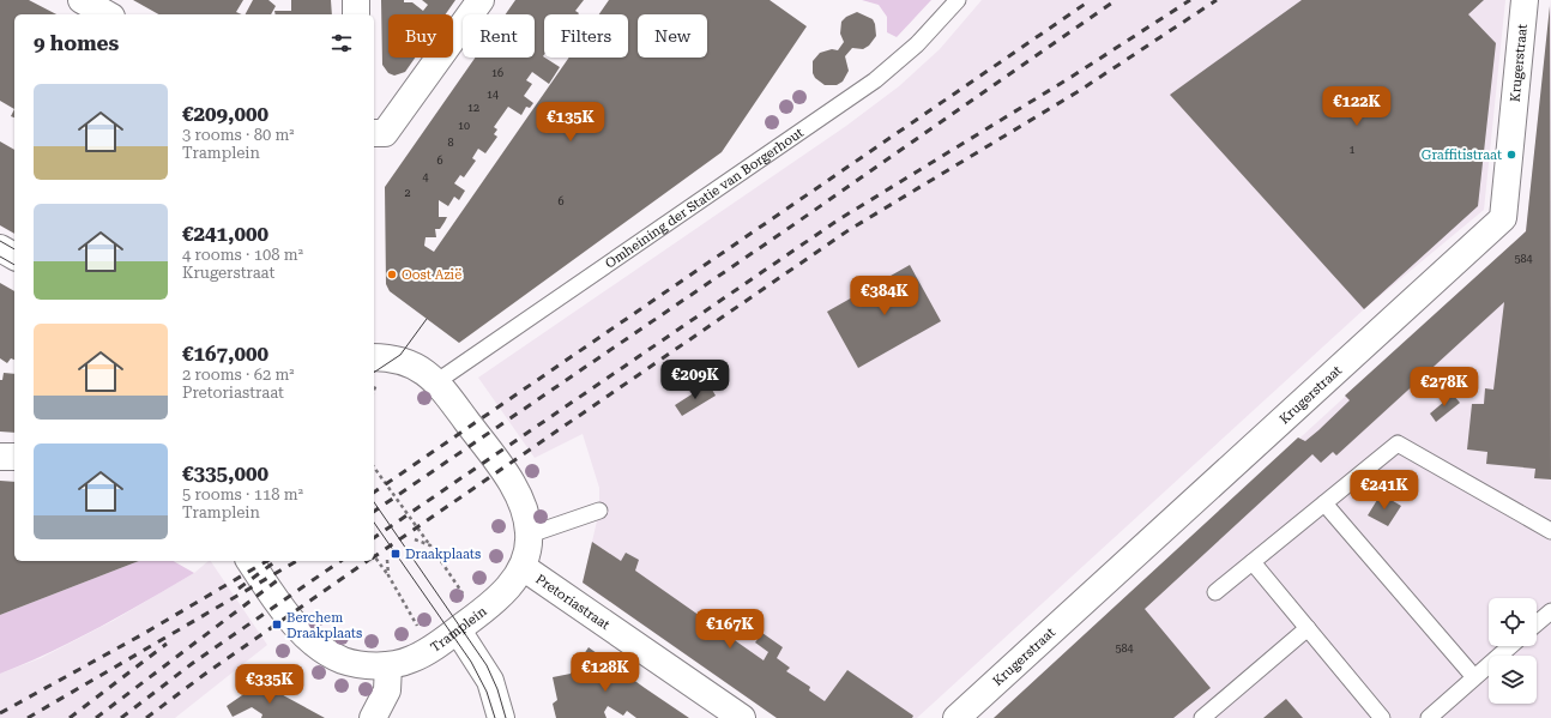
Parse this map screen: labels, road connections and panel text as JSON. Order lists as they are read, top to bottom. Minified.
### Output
{"streets":{"street":["Krugerstraat","Pretoriastraat","Tramplein"],"lane":["Omheining der Statie van Borgerhout"]},"crossings":[["Omheining der Statie van Borgerhout","Tramplein"],["Pretoriastraat","Tramplein"]],"places":{"other":["Graffitistraat","Oost Azië"],"transit":["Draakplaats","Berchem Draakplaats"]},"house_numbers":["16","14","12","10","8","1","6","4","2","6","584","584"],"page":{"chip":["Buy","Rent","Filters","New"],"heading":"9 homes","list":[{"name":"€209,000","note":"3 rooms · 80 m² · Tramplein"},{"name":"€241,000","note":"4 rooms · 108 m² · Krugerstraat"},{"name":"€167,000","note":"2 rooms · 62 m² · Pretoriastraat"},{"name":"€335,000","note":"5 rooms · 118 m² · Tramplein"}],"price":["€122K","€135K","€384K","€209K","€278K","€241K","€167K","€128K","€335K"]}}
